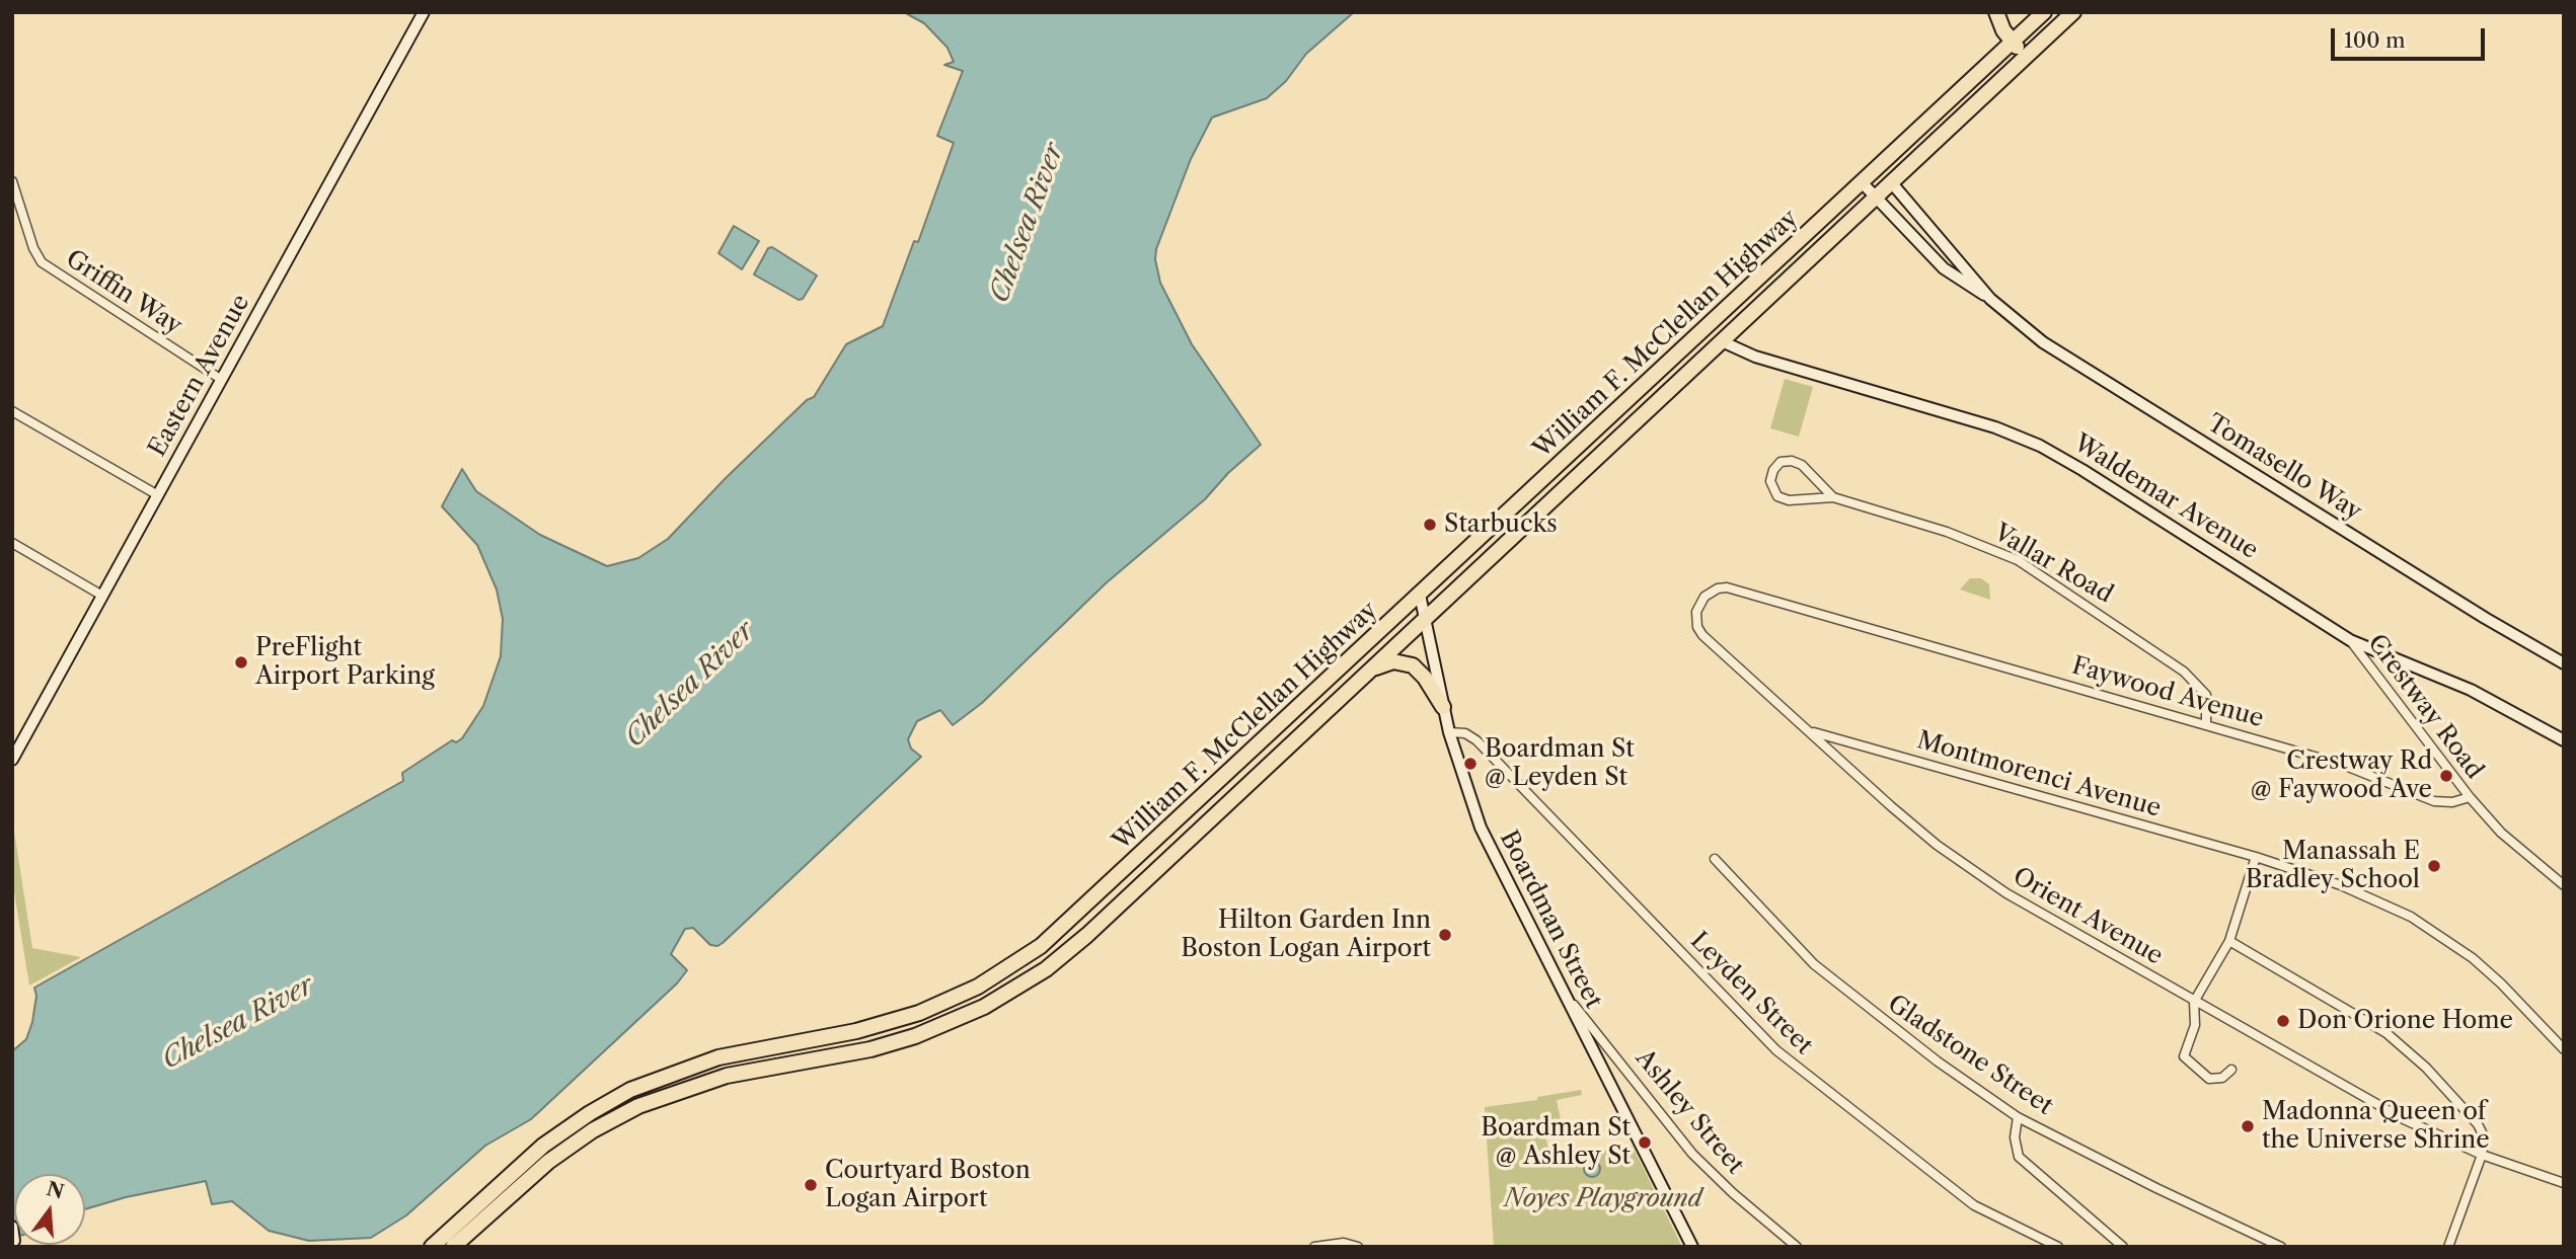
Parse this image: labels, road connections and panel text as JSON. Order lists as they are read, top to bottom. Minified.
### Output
{"streets":{"highway":["William F. McClellan Highway"],"street":["Griffin Way","Eastern Avenue","Tomasello Way","Waldemar Avenue","Vallar Road","Faywood Avenue","Crestway Road","Montmorenci Avenue","Orient Avenue","Boardman Street","Leyden Street","Gladstone Street","Ashley Street"]},"crossings":[["Griffin Way","Eastern Avenue"],["William F. McClellan Highway","Tomasello Way"],["William F. McClellan Highway","Waldemar Avenue"],["William F. McClellan Highway","Boardman Street"],["Waldemar Avenue","Crestway Road"],["Vallar Road","Faywood Avenue"],["Faywood Avenue","Crestway Road"],["Faywood Avenue","Orient Avenue"],["Montmorenci Avenue","Orient Avenue"],["Boardman Street","Leyden Street"],["Boardman Street","Ashley Street"]],"water":["Chelsea River"],"parks":["Noyes Playground"],"places":["Starbucks","PreFlight Airport Parking","Boardman St @ Leyden St","Crestway Rd @ Faywood Ave","Manassah E Bradley School","Hilton Garden Inn Boston Logan Airport","Don Orione Home","Madonna Queen of the Universe Shrine","Boardman St @ Ashley St","Courtyard Boston Logan Airport"],"scale_bar":"100 m","north":"top"}
